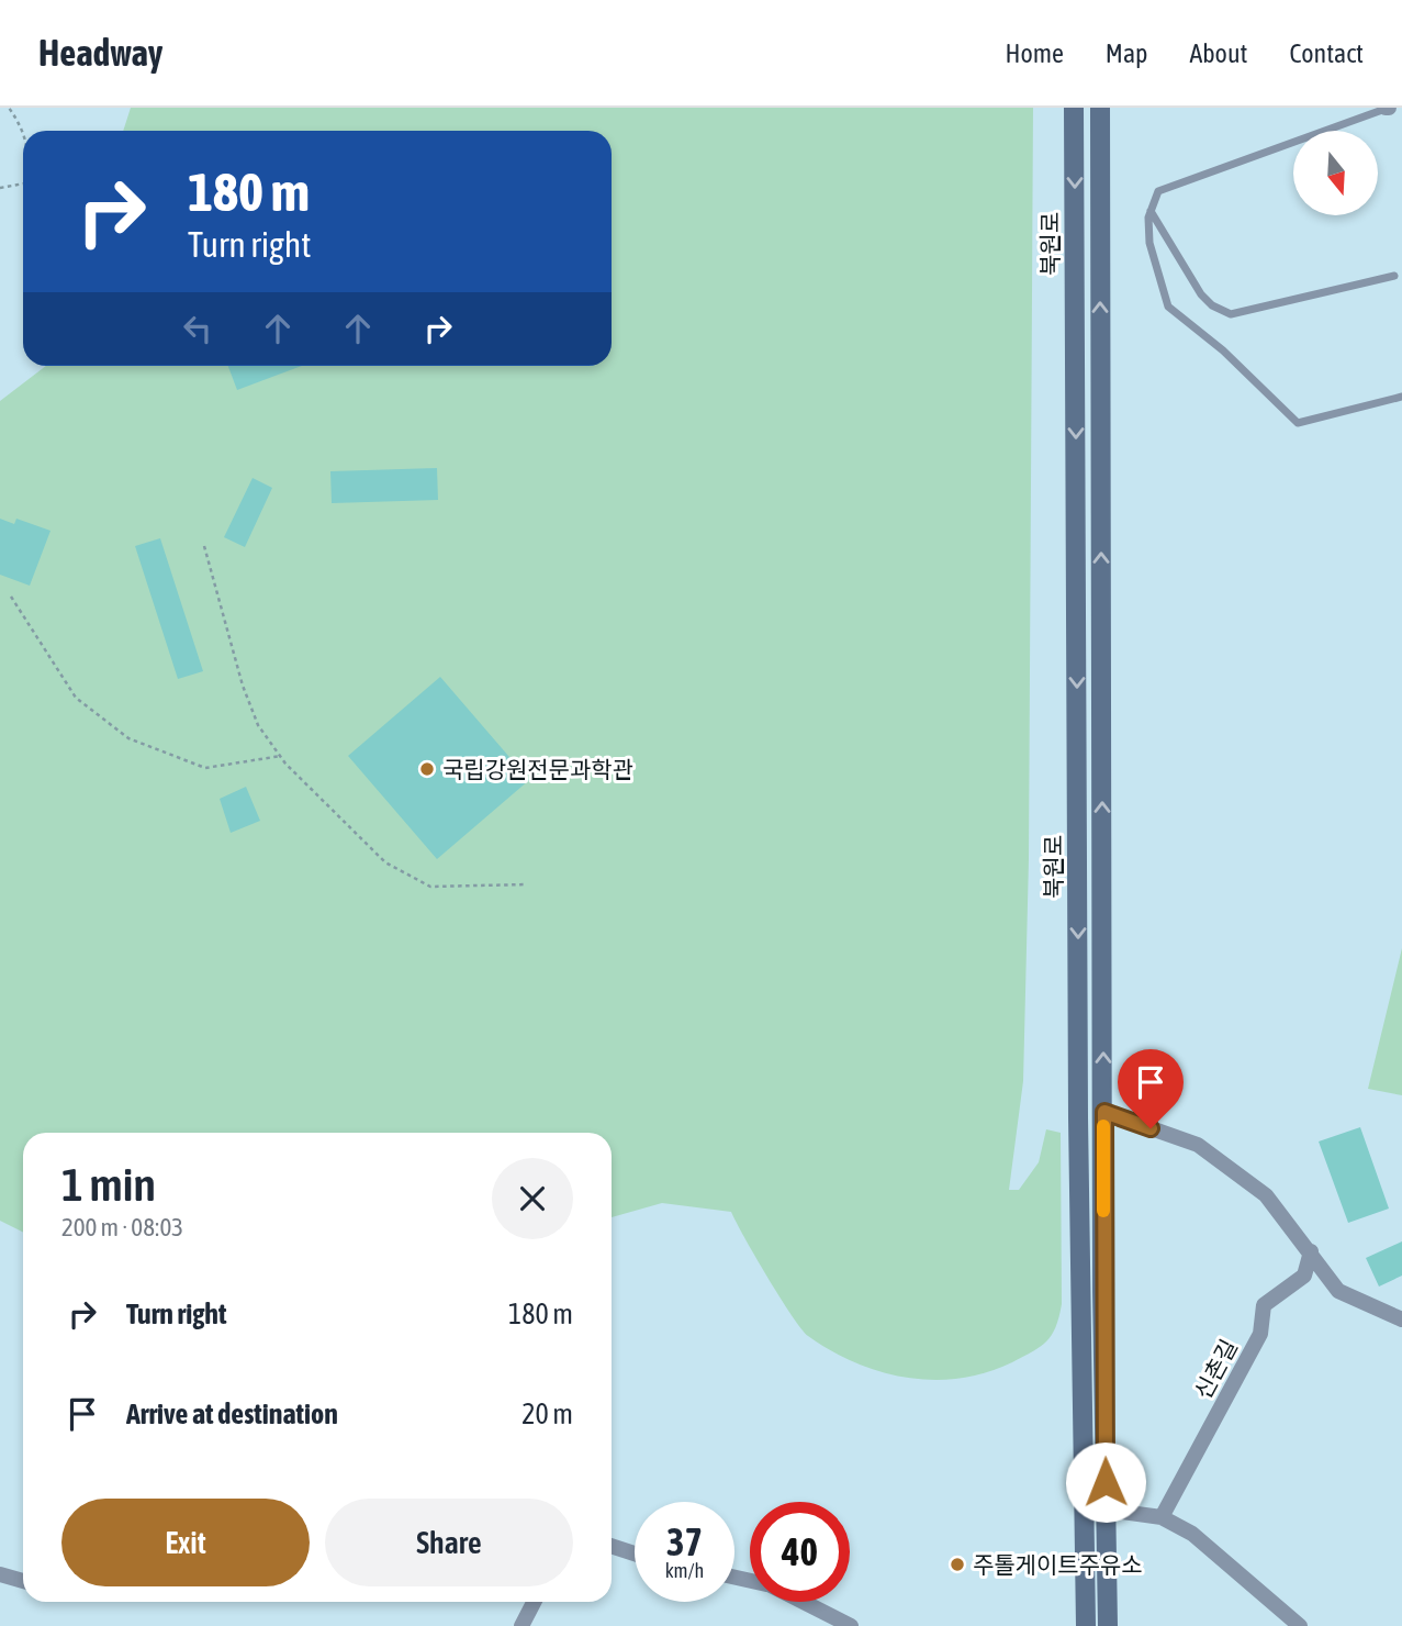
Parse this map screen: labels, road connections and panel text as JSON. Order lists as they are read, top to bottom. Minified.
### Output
{"streets":{"street":["북원로","신촌길"]},"places":["국립강원전문과학관","주톨게이트주유소"],"north":"bottom","page":{"header":"Headway","nav":["Home","Map","About","Contact"],"turn":["180 m","Turn right"],"heading":["1 min","200 m · 08:03"],"list":[{"name":"Turn right","value":"180 m"},{"name":"Arrive at destination","value":"20 m"}],"buttons":["Exit","Share"],"speed":"37 km/h","limit":"40"}}
